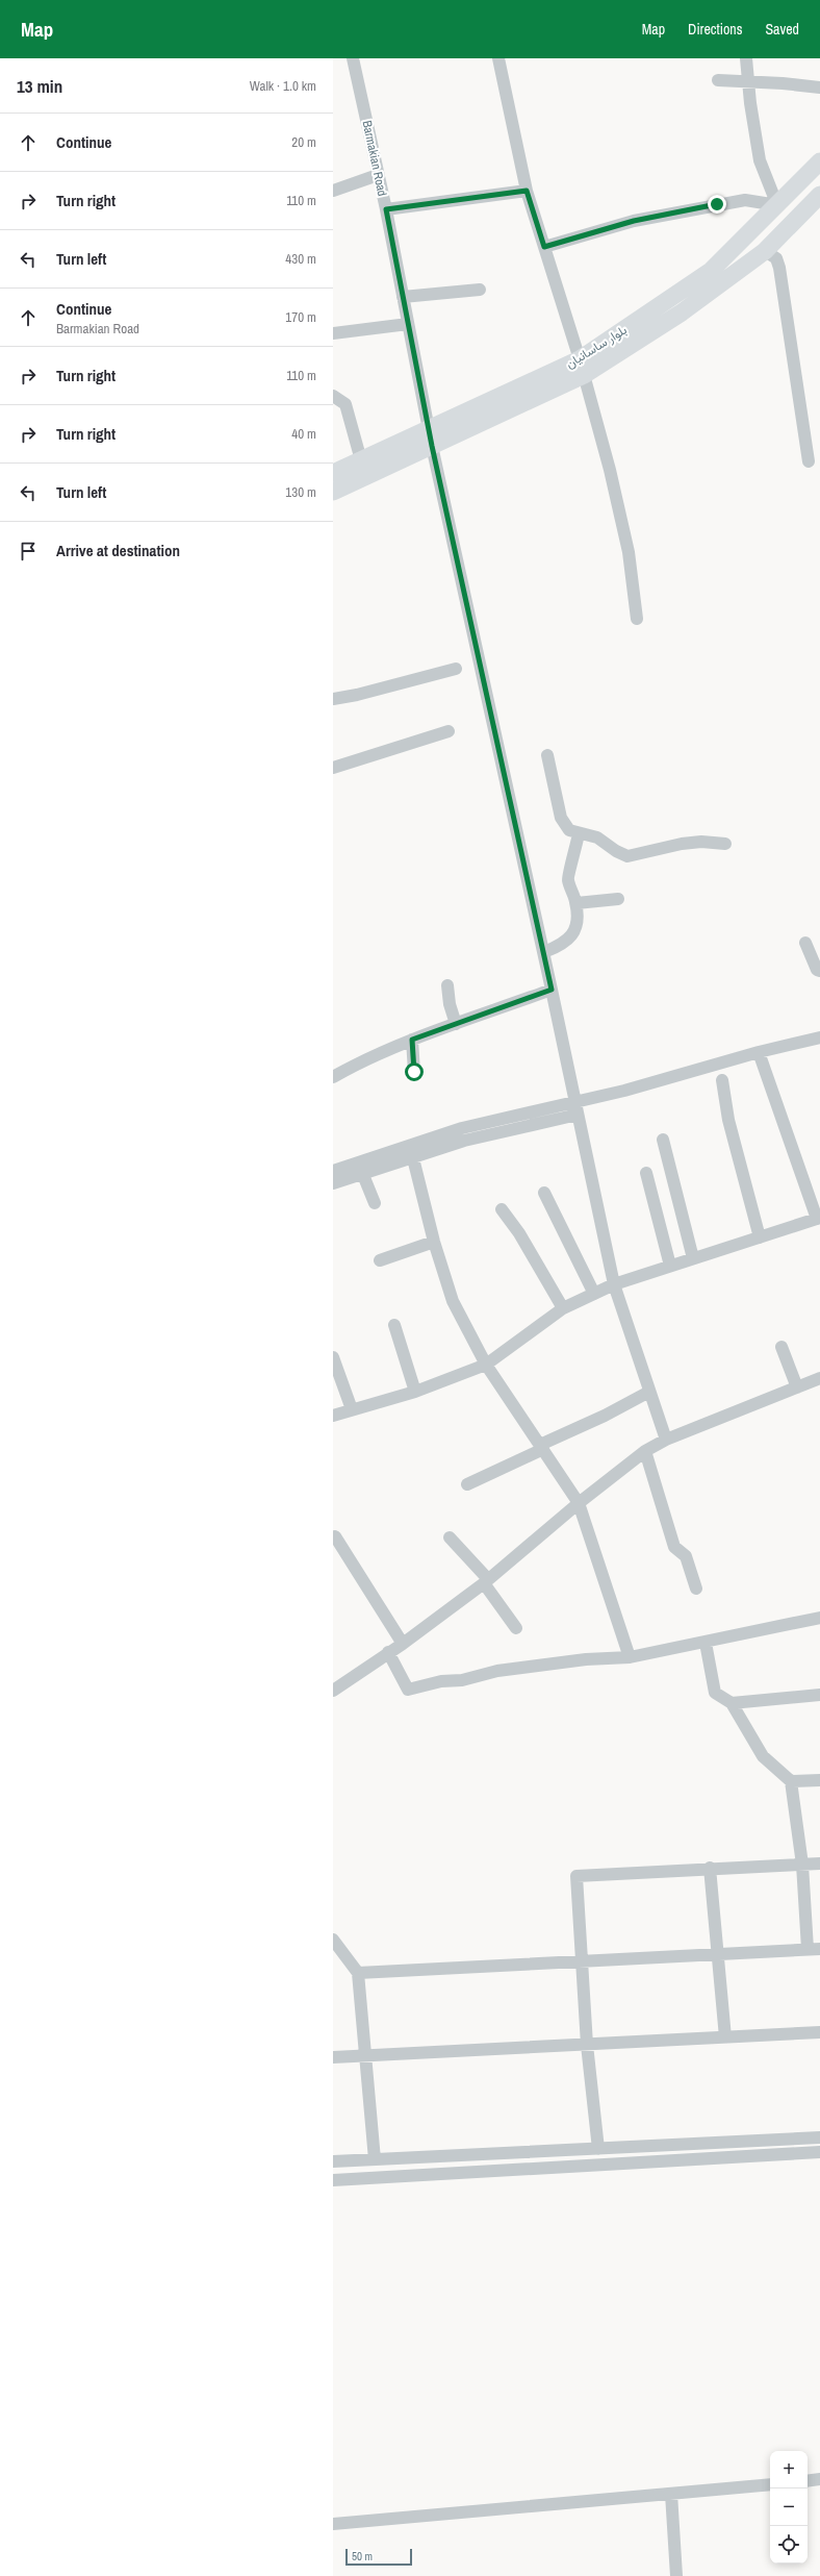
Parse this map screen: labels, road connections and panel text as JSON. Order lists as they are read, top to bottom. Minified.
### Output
{"streets":{"highway":["بلوار ساسانیان"],"street":["Barmakian Road"]},"crossings":[["Barmakian Road","بلوار ساسانیان"]],"scale_bar":"50 m","page":{"header":"Map","nav":["Map","Directions","Saved"],"heading":["13 min","Walk · 1.0 km"],"list":[["Continue","20 m"],["Turn right","110 m"],["Turn left","430 m"],["Continue","Barmakian Road","170 m"],["Turn right","110 m"],["Turn right","40 m"],["Turn left","130 m"],"Arrive at destination"],"map_buttons":["+","−"],"scale":"50 m"}}
